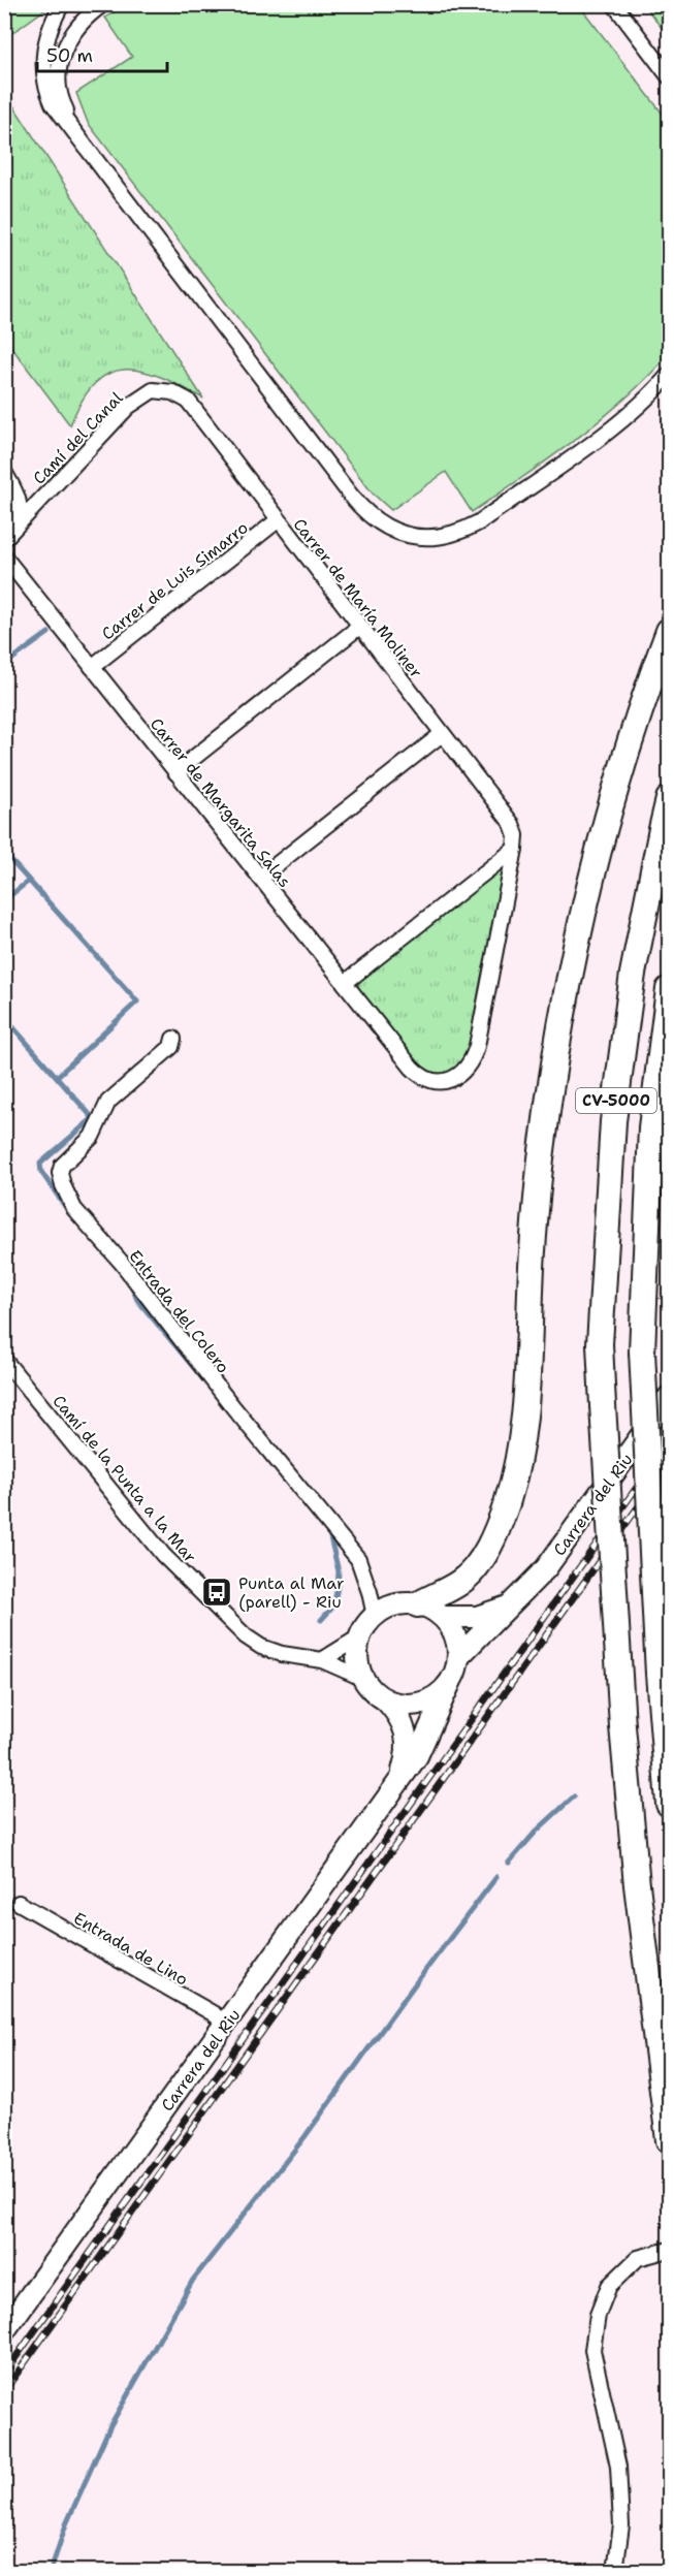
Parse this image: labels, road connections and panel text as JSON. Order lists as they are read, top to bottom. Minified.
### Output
{"streets":{"highway":["CV-5000"],"street":["Camí del Canal","Carrer de Luis Simarro","Carrer de María Moliner","Carrer de Margarita Salas","Entrada del Colero","Camí de la Punta a la Mar","Carrera del Riu","Entrada de Lino"]},"crossings":[["Camí del Canal","Carrer de María Moliner"],["Carrer de Luis Simarro","Carrer de María Moliner"],["Carrer de Luis Simarro","Carrer de Margarita Salas"],["Carrer de María Moliner","Carrer de Margarita Salas"],["Entrada del Colero","Camí de la Punta a la Mar"],["Entrada del Colero","Carrera del Riu"],["Camí de la Punta a la Mar","Carrera del Riu"],["Carrera del Riu","Entrada de Lino"]],"places":{"bus stop":["Punta al Mar (parell) - Riu"]},"scale_bar":"50 m"}
